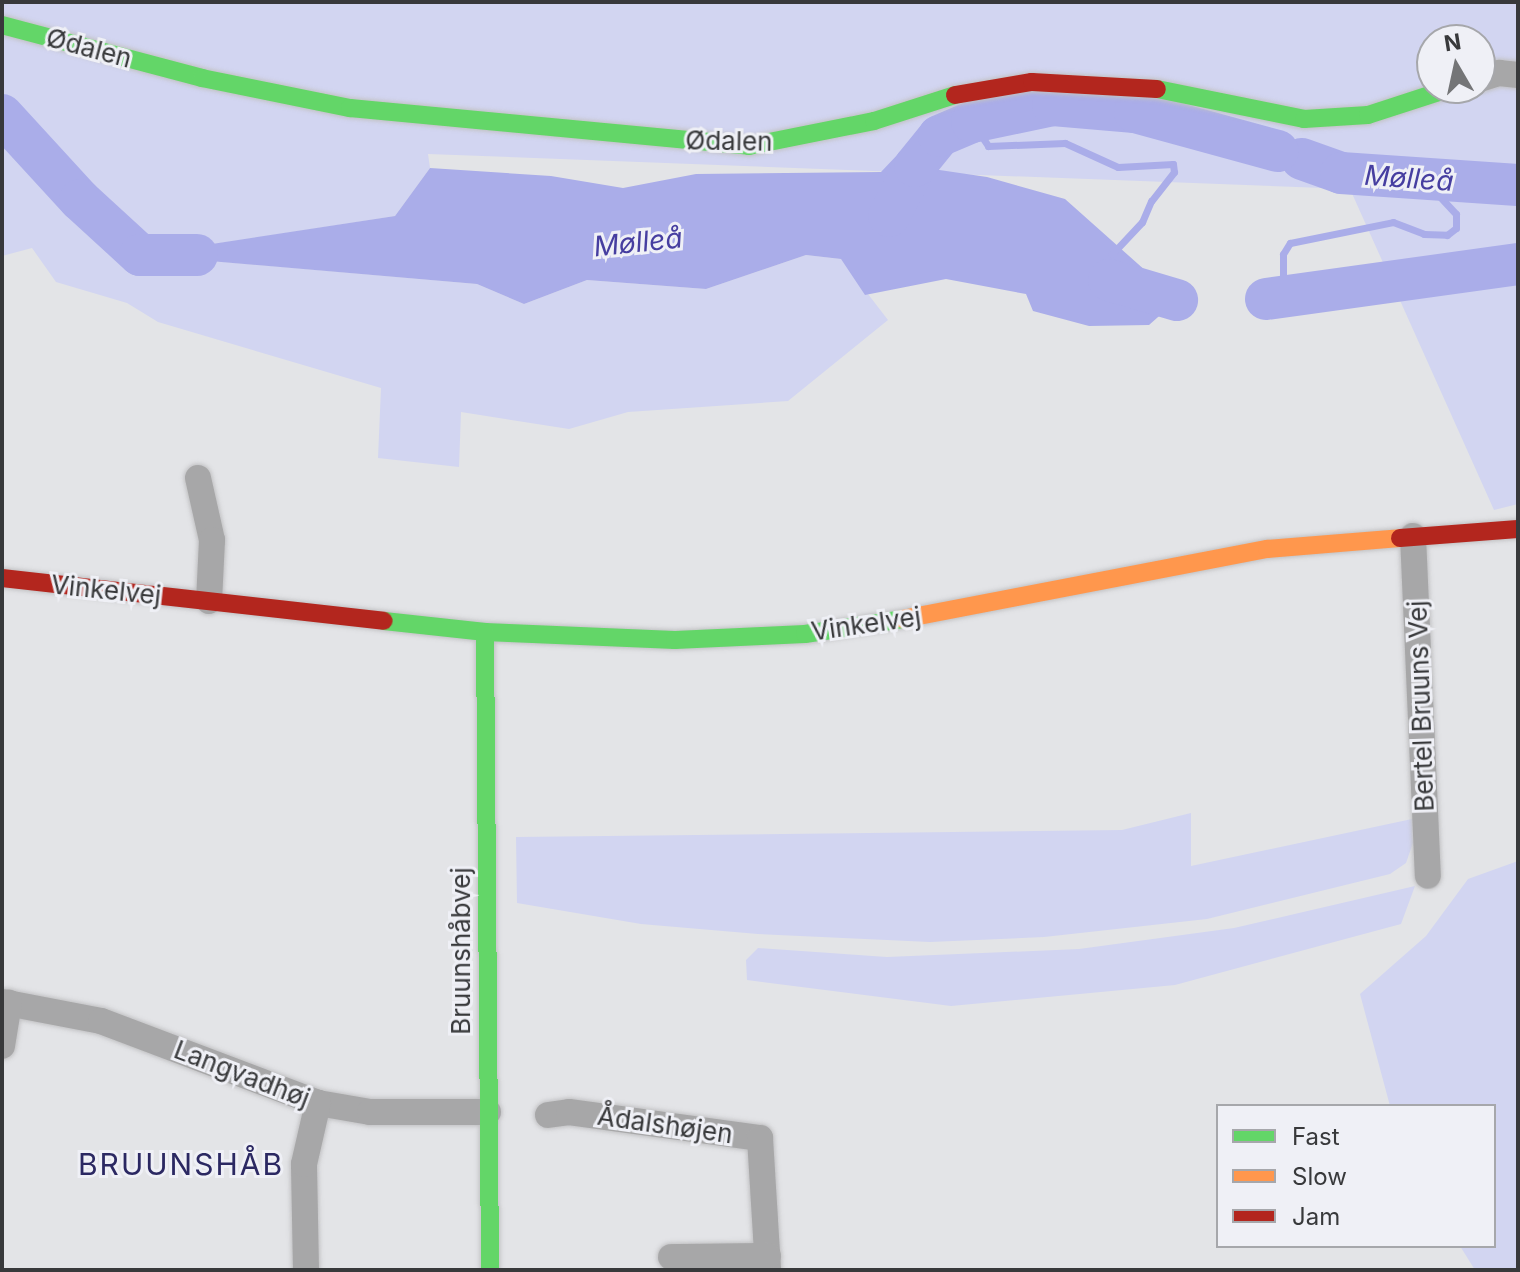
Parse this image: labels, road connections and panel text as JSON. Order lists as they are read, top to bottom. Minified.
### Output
{"streets":{"street":["Ødalen","Vinkelvej","Bertel Bruuns Vej","Bruunshåbvej","Langvadhøj","Ådalshøjen"]},"crossings":[["Vinkelvej","Bertel Bruuns Vej"],["Vinkelvej","Bruunshåbvej"],["Bruunshåbvej","Langvadhøj"]],"districts":["BRUUNSHÅB"],"water":["Mølleå"],"legend":["Fast","Slow","Jam"],"north":"top"}
